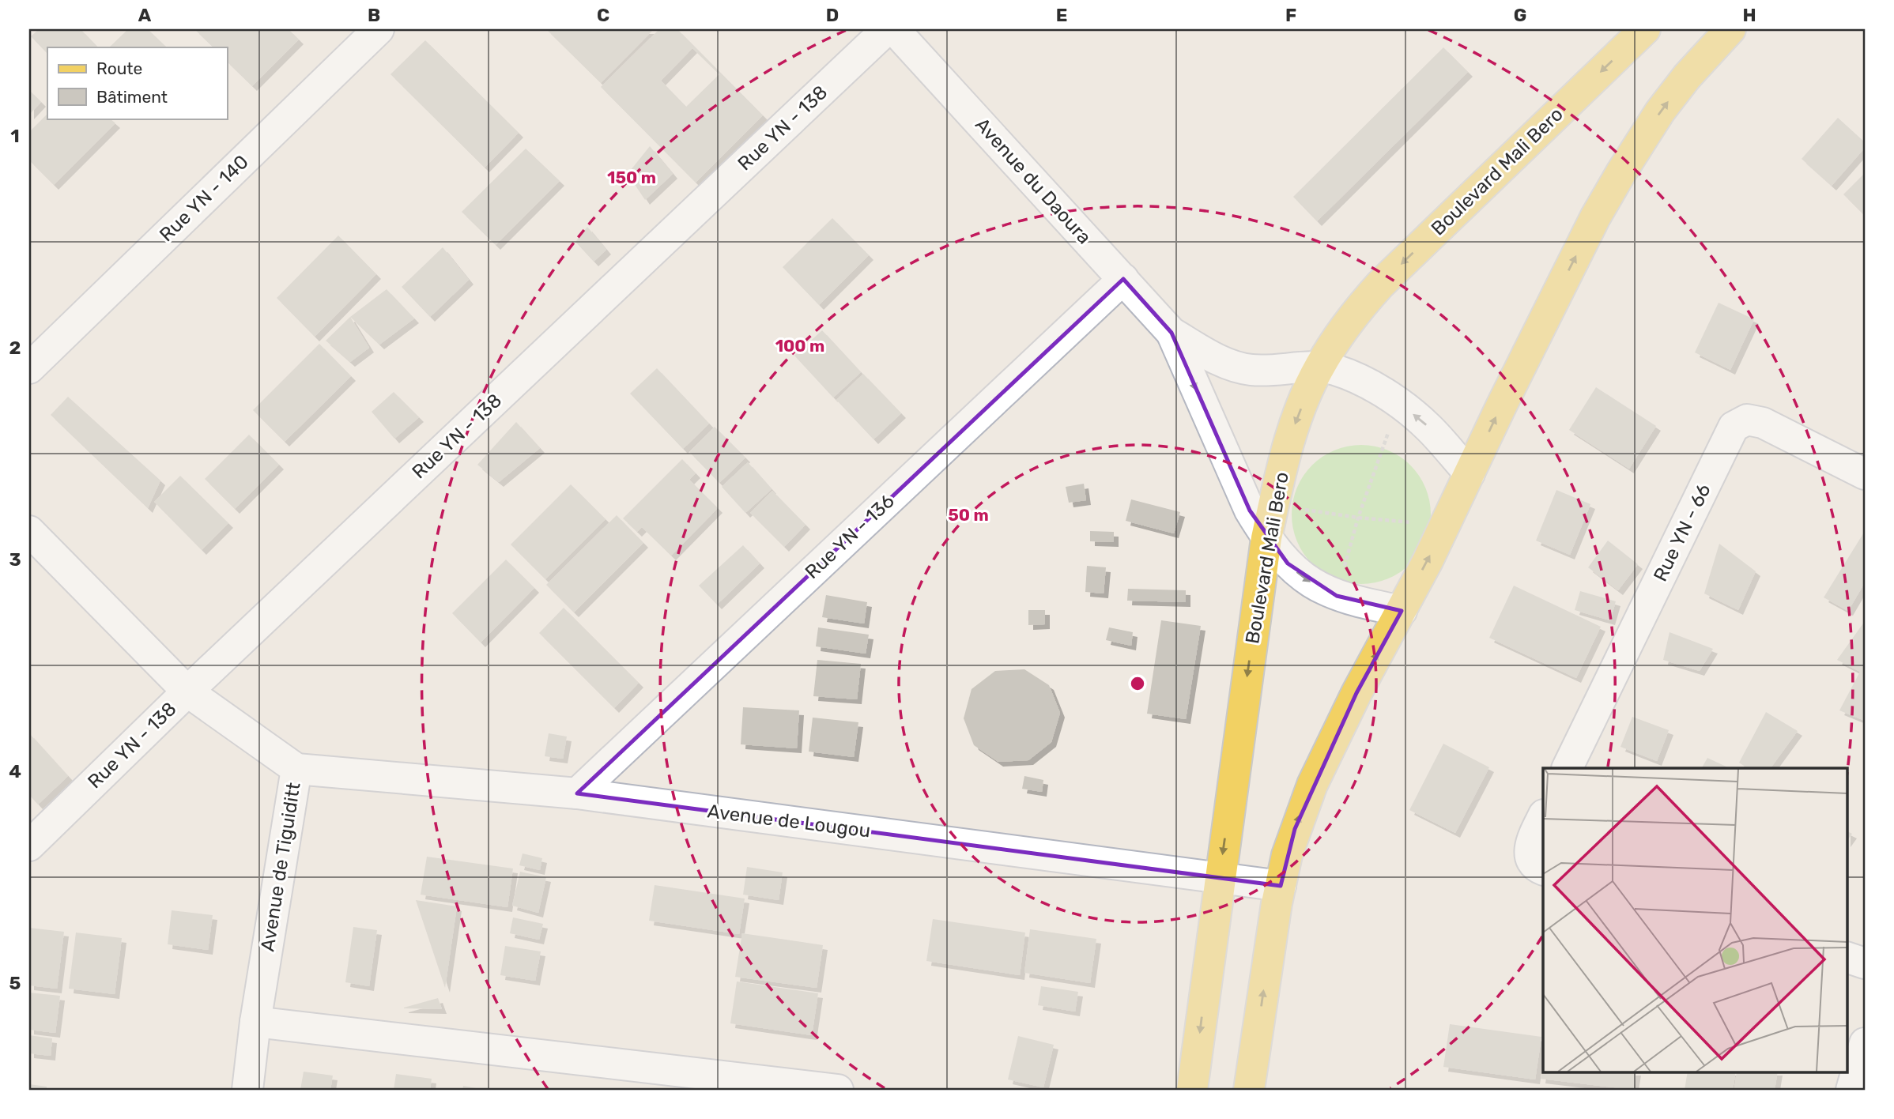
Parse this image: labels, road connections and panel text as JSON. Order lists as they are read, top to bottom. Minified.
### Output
{"streets":{"main road":["Boulevard Mali Bero"],"street":["Rue YN - 138","Avenue du Daoura","Rue YN - 140","Rue YN - 66","Rue YN - 136","Avenue de Lougou","Avenue de Tiguiditt"]},"crossings":[["Rue YN - 138","Avenue de Tiguiditt"],["Boulevard Mali Bero","Avenue du Daoura"],["Boulevard Mali Bero","Avenue de Lougou"],["Avenue du Daoura","Rue YN - 136"],["Rue YN - 136","Avenue de Lougou"],["Avenue de Lougou","Avenue de Tiguiditt"]],"legend":["Route","Bâtiment"],"grid":{"columns":["A","B","C","D","E","F","G","H"],"rows":["1","2","3","4","5"]},"rings":["150 m","100 m","50 m"]}
